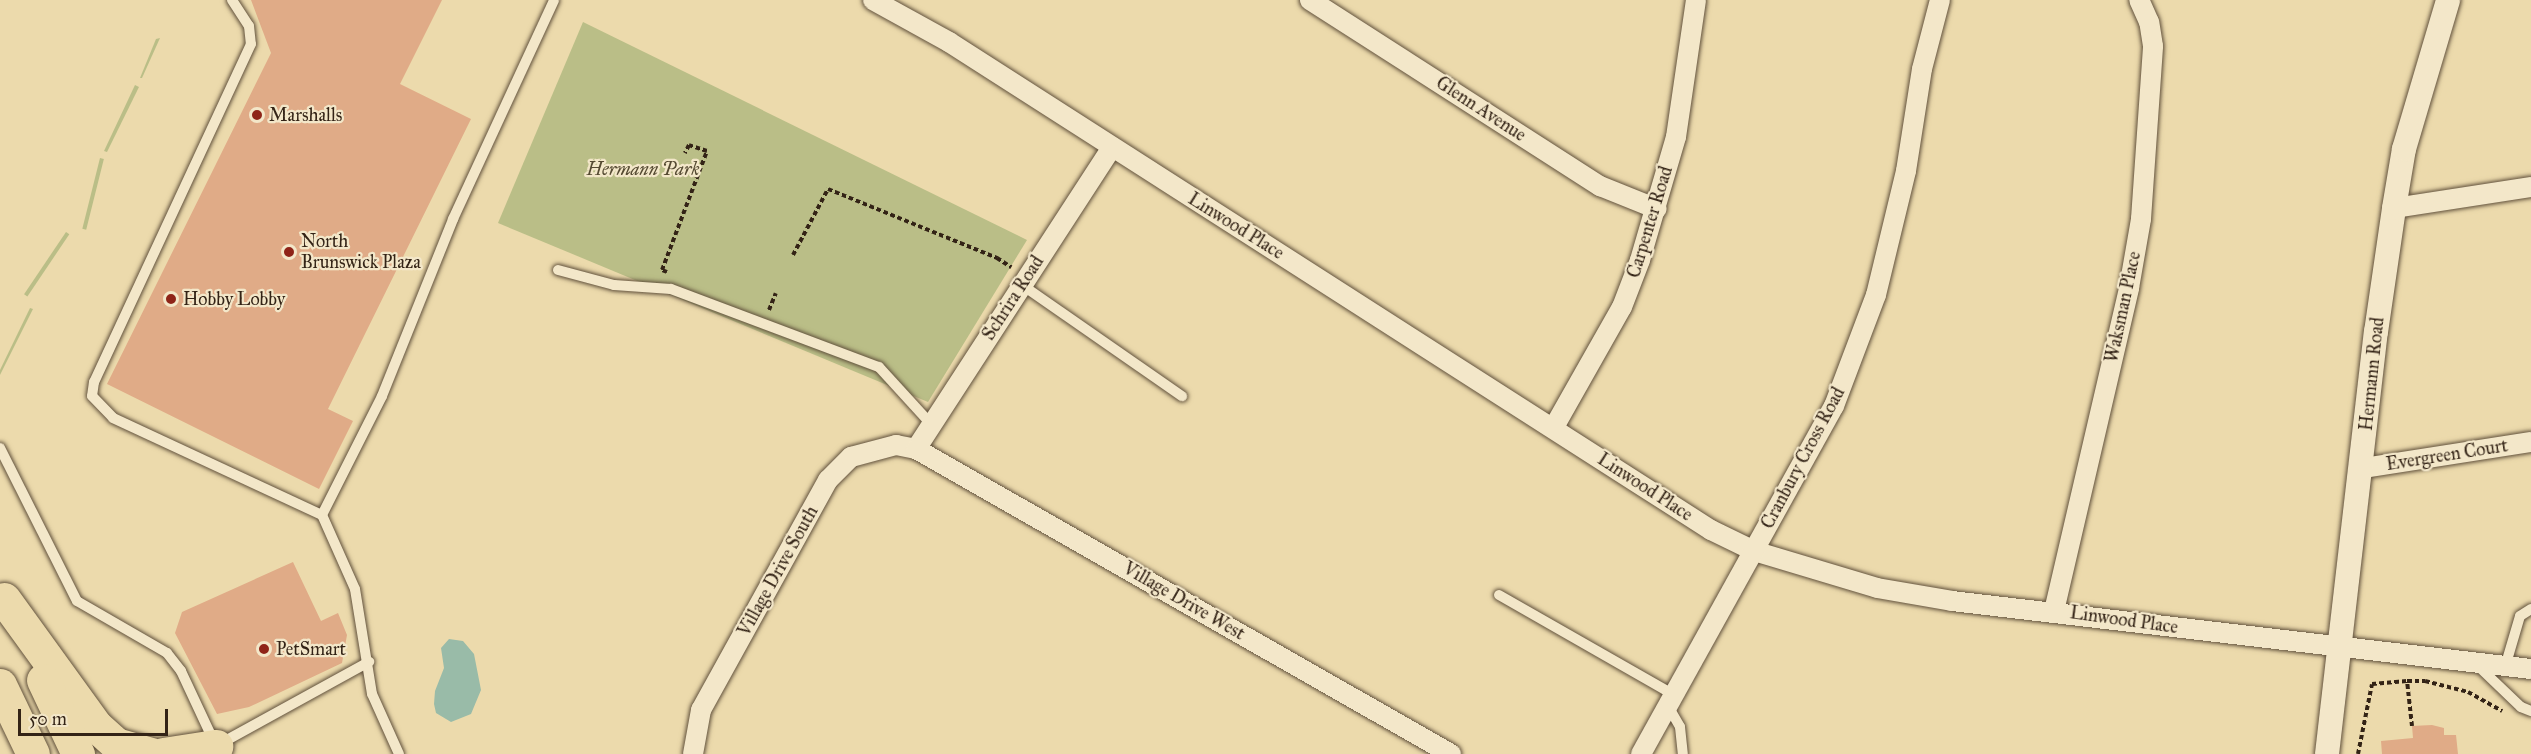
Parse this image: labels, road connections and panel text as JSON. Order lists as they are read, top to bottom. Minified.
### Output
{"streets":{"street":["Glenn Avenue","Carpenter Road","Linwood Place","Schrira Road","Waksman Place","Hermann Road","Evergreen Court","Cranbury Cross Road","Village Drive South","Village Drive West"]},"crossings":[["Glenn Avenue","Carpenter Road"],["Carpenter Road","Linwood Place"],["Linwood Place","Schrira Road"],["Linwood Place","Waksman Place"],["Linwood Place","Hermann Road"],["Linwood Place","Cranbury Cross Road"],["Schrira Road","Village Drive South"],["Schrira Road","Village Drive West"],["Hermann Road","Evergreen Court"],["Village Drive South","Village Drive West"]],"parks":["Hermann Park"],"places":["Marshalls","North Brunswick Plaza","Hobby Lobby","PetSmart"],"scale_bar":"50 m"}
